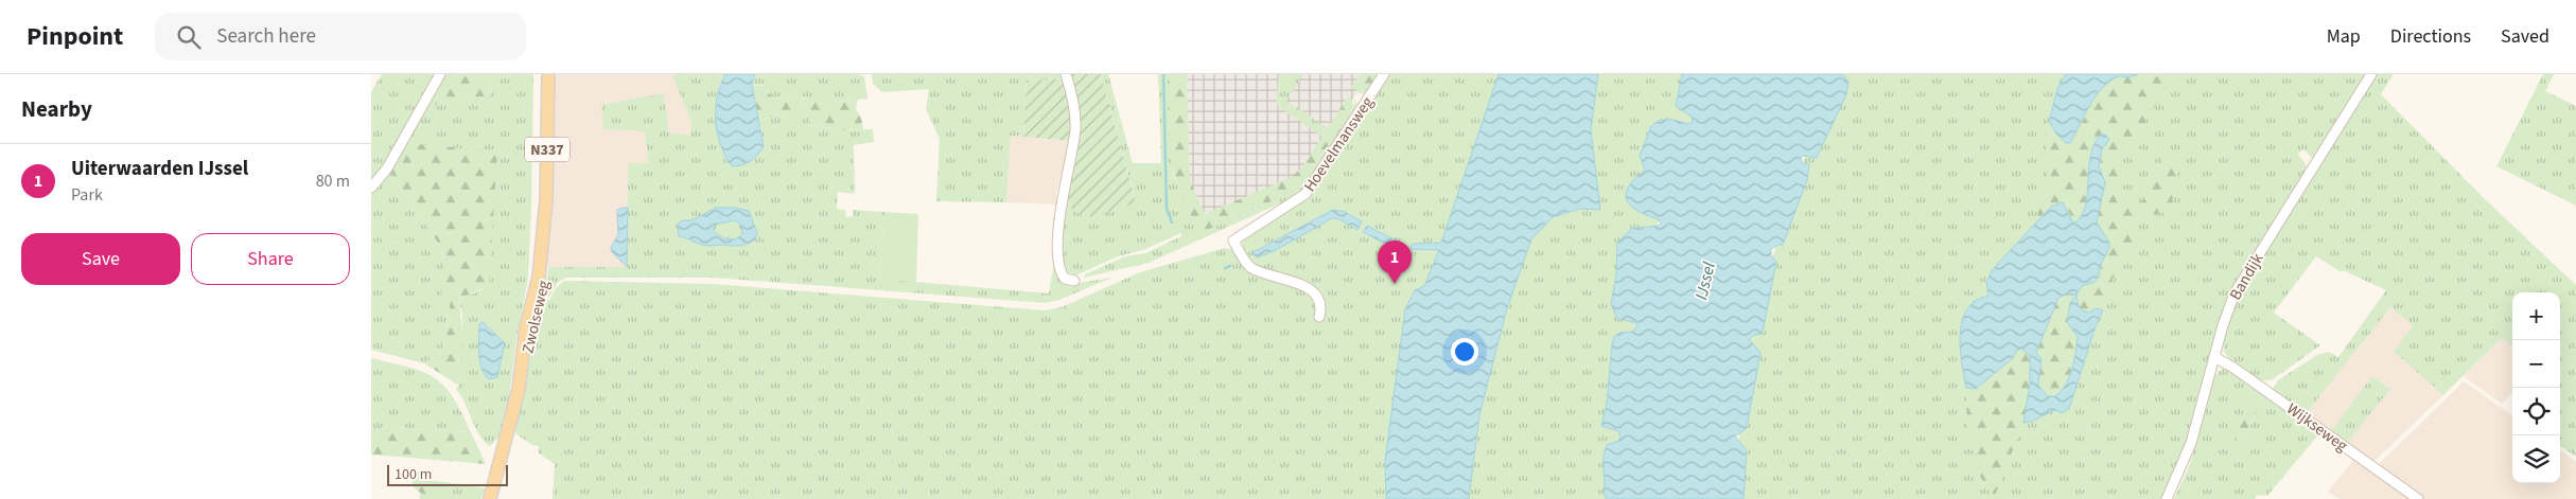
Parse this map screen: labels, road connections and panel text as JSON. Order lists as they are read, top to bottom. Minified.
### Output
{"streets":{"main road":["N337","Zwolseweg"],"street":["Hoevelmansweg","Bandijk","Wijkseweg"]},"crossings":[["Bandijk","Wijkseweg"]],"water":["IJssel"],"scale_bar":"100 m","page":{"header":"Pinpoint","search":"Search here","nav":["Map","Directions","Saved"],"heading":"Nearby","list":[{"mark":"1","name":"Uiterwaarden IJssel","note":"Park","value":"80 m"}],"buttons":["Save","Share"],"pins":"1","map_buttons":["+","−"],"scale":"100 m"}}
